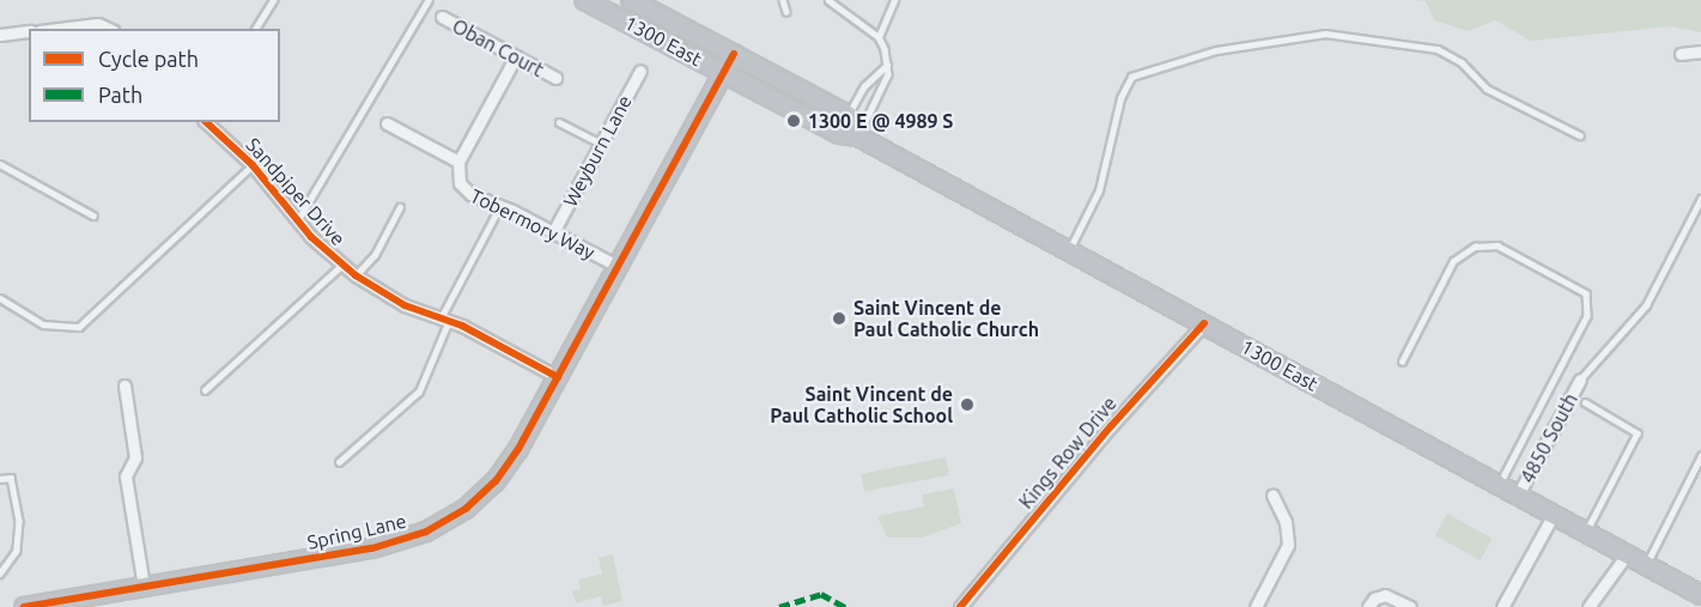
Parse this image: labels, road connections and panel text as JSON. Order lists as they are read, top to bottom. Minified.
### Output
{"streets":{"main road":["1300 East","Spring Lane"],"street":["Oban Court","Weyburn Lane","Sandpiper Drive","Tobermory Way","4850 South","Kings Row Drive"]},"crossings":[["1300 East","4850 South"],["1300 East","Kings Row Drive"],["1300 East","Spring Lane"],["Oban Court","Tobermory Way"],["Weyburn Lane","Tobermory Way"],["Sandpiper Drive","Spring Lane"],["Tobermory Way","Spring Lane"]],"places":["1300 E @ 4989 S","Saint Vincent de Paul Catholic Church","Saint Vincent de Paul Catholic School"],"legend":["Cycle path","Path"]}
